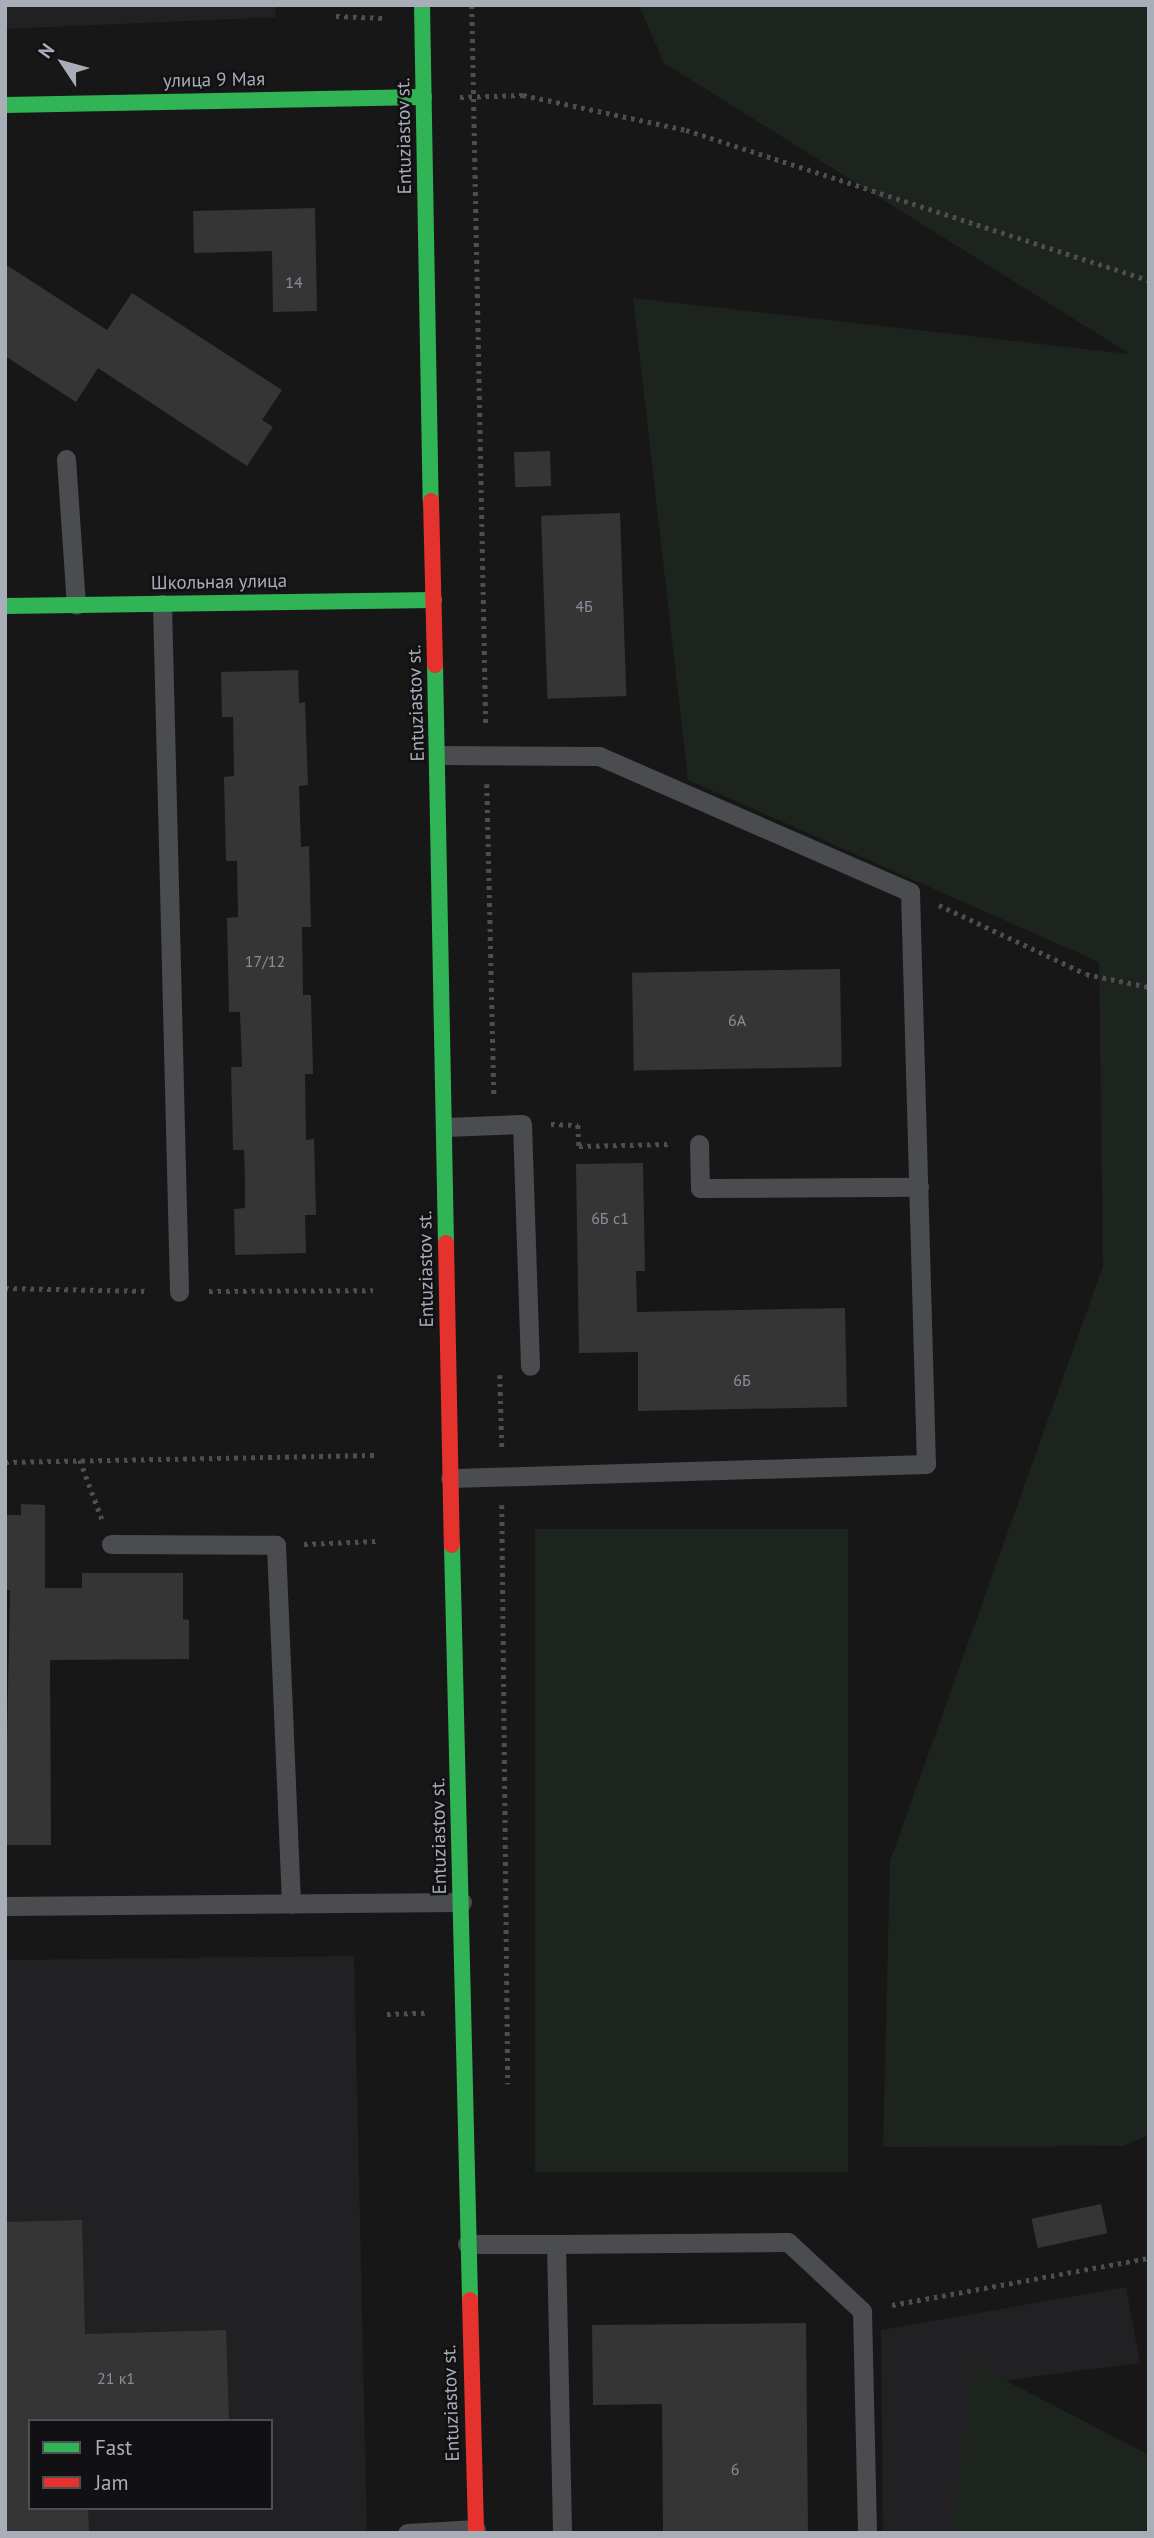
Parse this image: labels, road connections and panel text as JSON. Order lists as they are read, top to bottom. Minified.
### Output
{"streets":{"street":["улица 9 Мая","Entuziastov st.","Школьная улица"]},"crossings":[["улица 9 Мая","Entuziastov st."],["Entuziastov st.","Школьная улица"]],"house_numbers":["14","4Б","17/12","6А","6Б с1","6Б","21 к1","6"],"legend":["Fast","Jam"],"north":"top left"}
